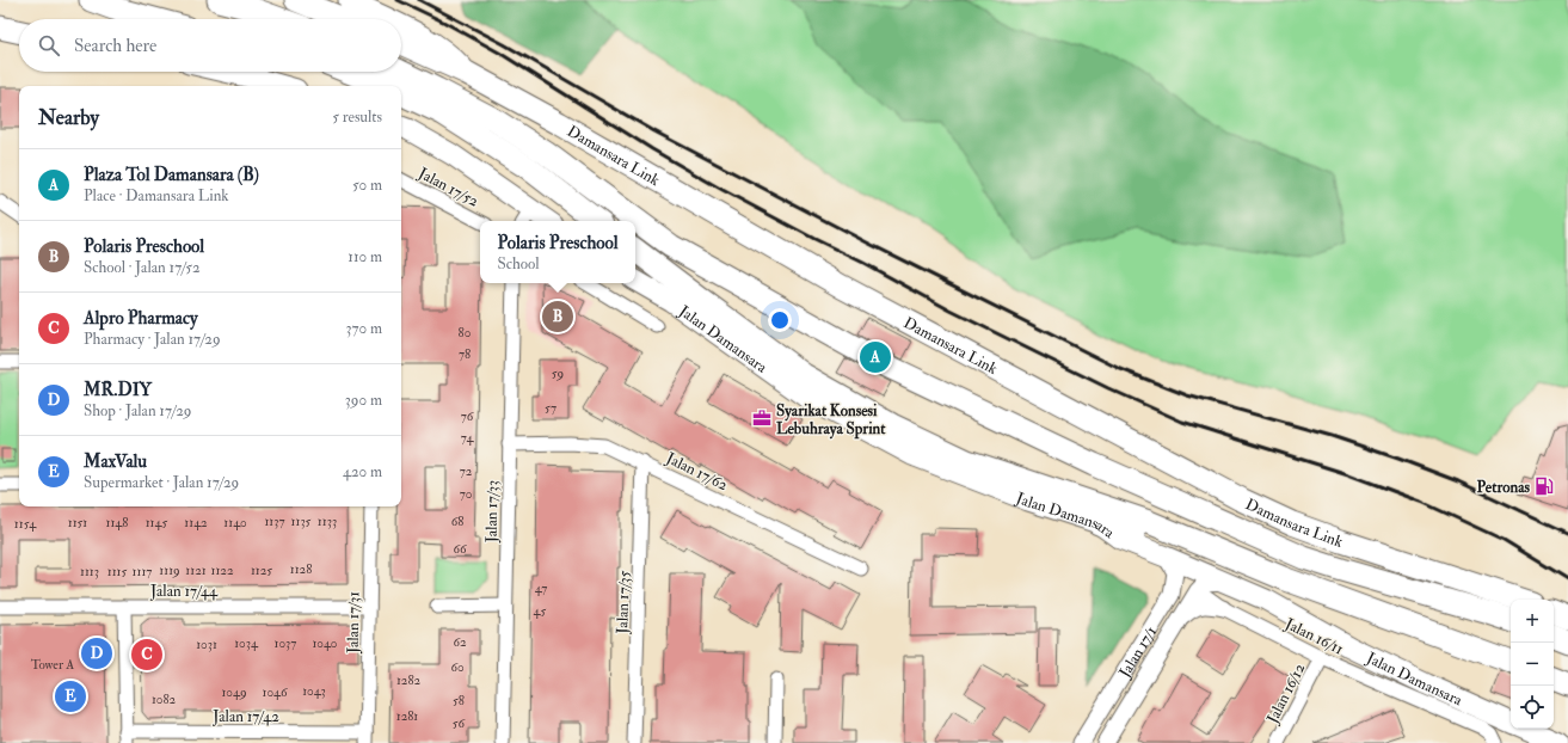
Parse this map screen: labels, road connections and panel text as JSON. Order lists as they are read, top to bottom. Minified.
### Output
{"streets":{"highway":["Damansara Link"],"main road":["Jalan Damansara"],"street":["Jalan 17/52","Jalan 17/62","Jalan 17/33","Jalan 17/44","Jalan 17/35","Jalan 17/31","Jalan 16/11","Jalan 17/1","Jalan 16/12","Jalan 17/42"]},"crossings":[["Jalan Damansara","Jalan 17/1"],["Jalan 17/62","Jalan 17/33"],["Jalan 17/62","Jalan 17/35"],["Jalan 17/44","Jalan 17/31"],["Jalan 17/31","Jalan 17/42"],["Jalan 16/11","Jalan 17/1"],["Jalan 16/11","Jalan 16/12"]],"places":{"office":["Syarikat Konsesi Lebuhraya Sprint"],"fuel station":["Petronas"]},"house_numbers":["80","78","59","57","76","74","72","70","1137","1135","1133","68","1151","1148","1145","1142","1140","1154","66","1128","1119","1121","1122","1125","1113","1115","1117","47","45","62","1034","1037","1040","1031","Tower A","60","1282","1043","1049","1046","1082","58","1281","56"],"page":{"search":"Search here","heading":["Nearby","5 results"],"list":[{"mark":"A","name":"Plaza Tol Damansara (B)","note":"Place · Damansara Link","value":"50 m"},{"mark":"B","name":"Polaris Preschool","note":"School · Jalan 17/52","value":"110 m"},{"mark":"C","name":"Alpro Pharmacy","note":"Pharmacy · Jalan 17/29","value":"370 m"},{"mark":"D","name":"MR.DIY","note":"Shop · Jalan 17/29","value":"390 m"},{"mark":"E","name":"MaxValu","note":"Supermarket · Jalan 17/29","value":"420 m"}],"popup":["Polaris Preschool","School"],"pins":["B","A","D","C","E"],"map_buttons":["+","−"]}}
